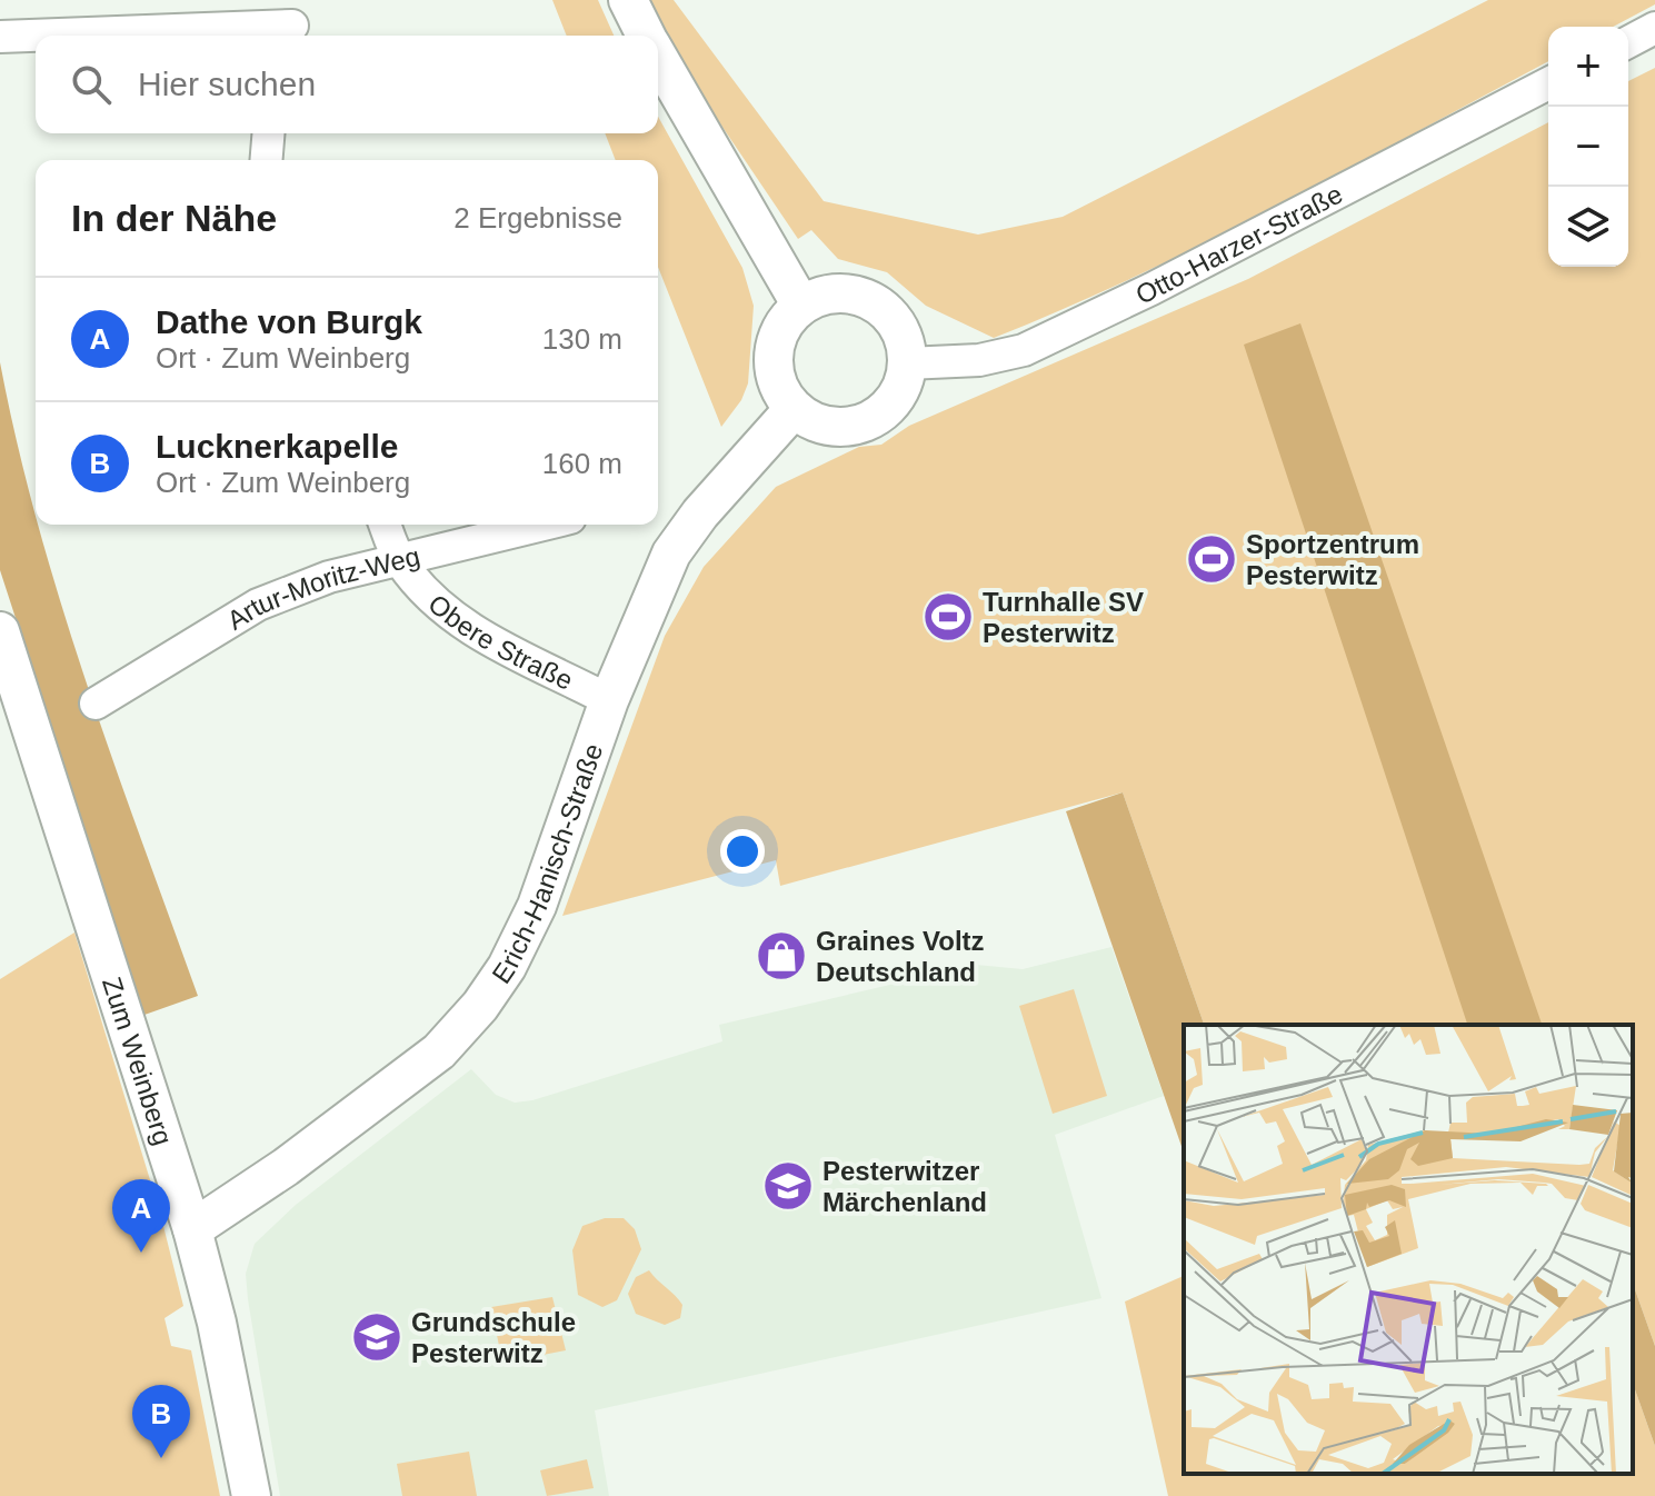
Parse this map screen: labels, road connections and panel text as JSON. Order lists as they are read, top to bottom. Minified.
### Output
{"streets":{"street":["Otto-Harzer-Straße","Artur-Moritz-Weg","Obere Straße","Erich-Hanisch-Straße","Zum Weinberg"]},"crossings":[["Otto-Harzer-Straße","Erich-Hanisch-Straße"],["Artur-Moritz-Weg","Obere Straße"],["Obere Straße","Erich-Hanisch-Straße"],["Erich-Hanisch-Straße","Zum Weinberg"]],"places":{"sports":["Sportzentrum Pesterwitz","Turnhalle SV Pesterwitz"],"shop":["Graines Voltz Deutschland"],"school or university":["Pesterwitzer Märchenland","Grundschule Pesterwitz"]},"page":{"map_buttons":["+","−"],"search":"Hier suchen","heading":["In der Nähe","2 Ergebnisse"],"list":[{"mark":"A","name":"Dathe von Burgk","note":"Ort · Zum Weinberg","value":"130 m"},{"mark":"B","name":"Lucknerkapelle","note":"Ort · Zum Weinberg","value":"160 m"}],"pins":["A","B"]}}
